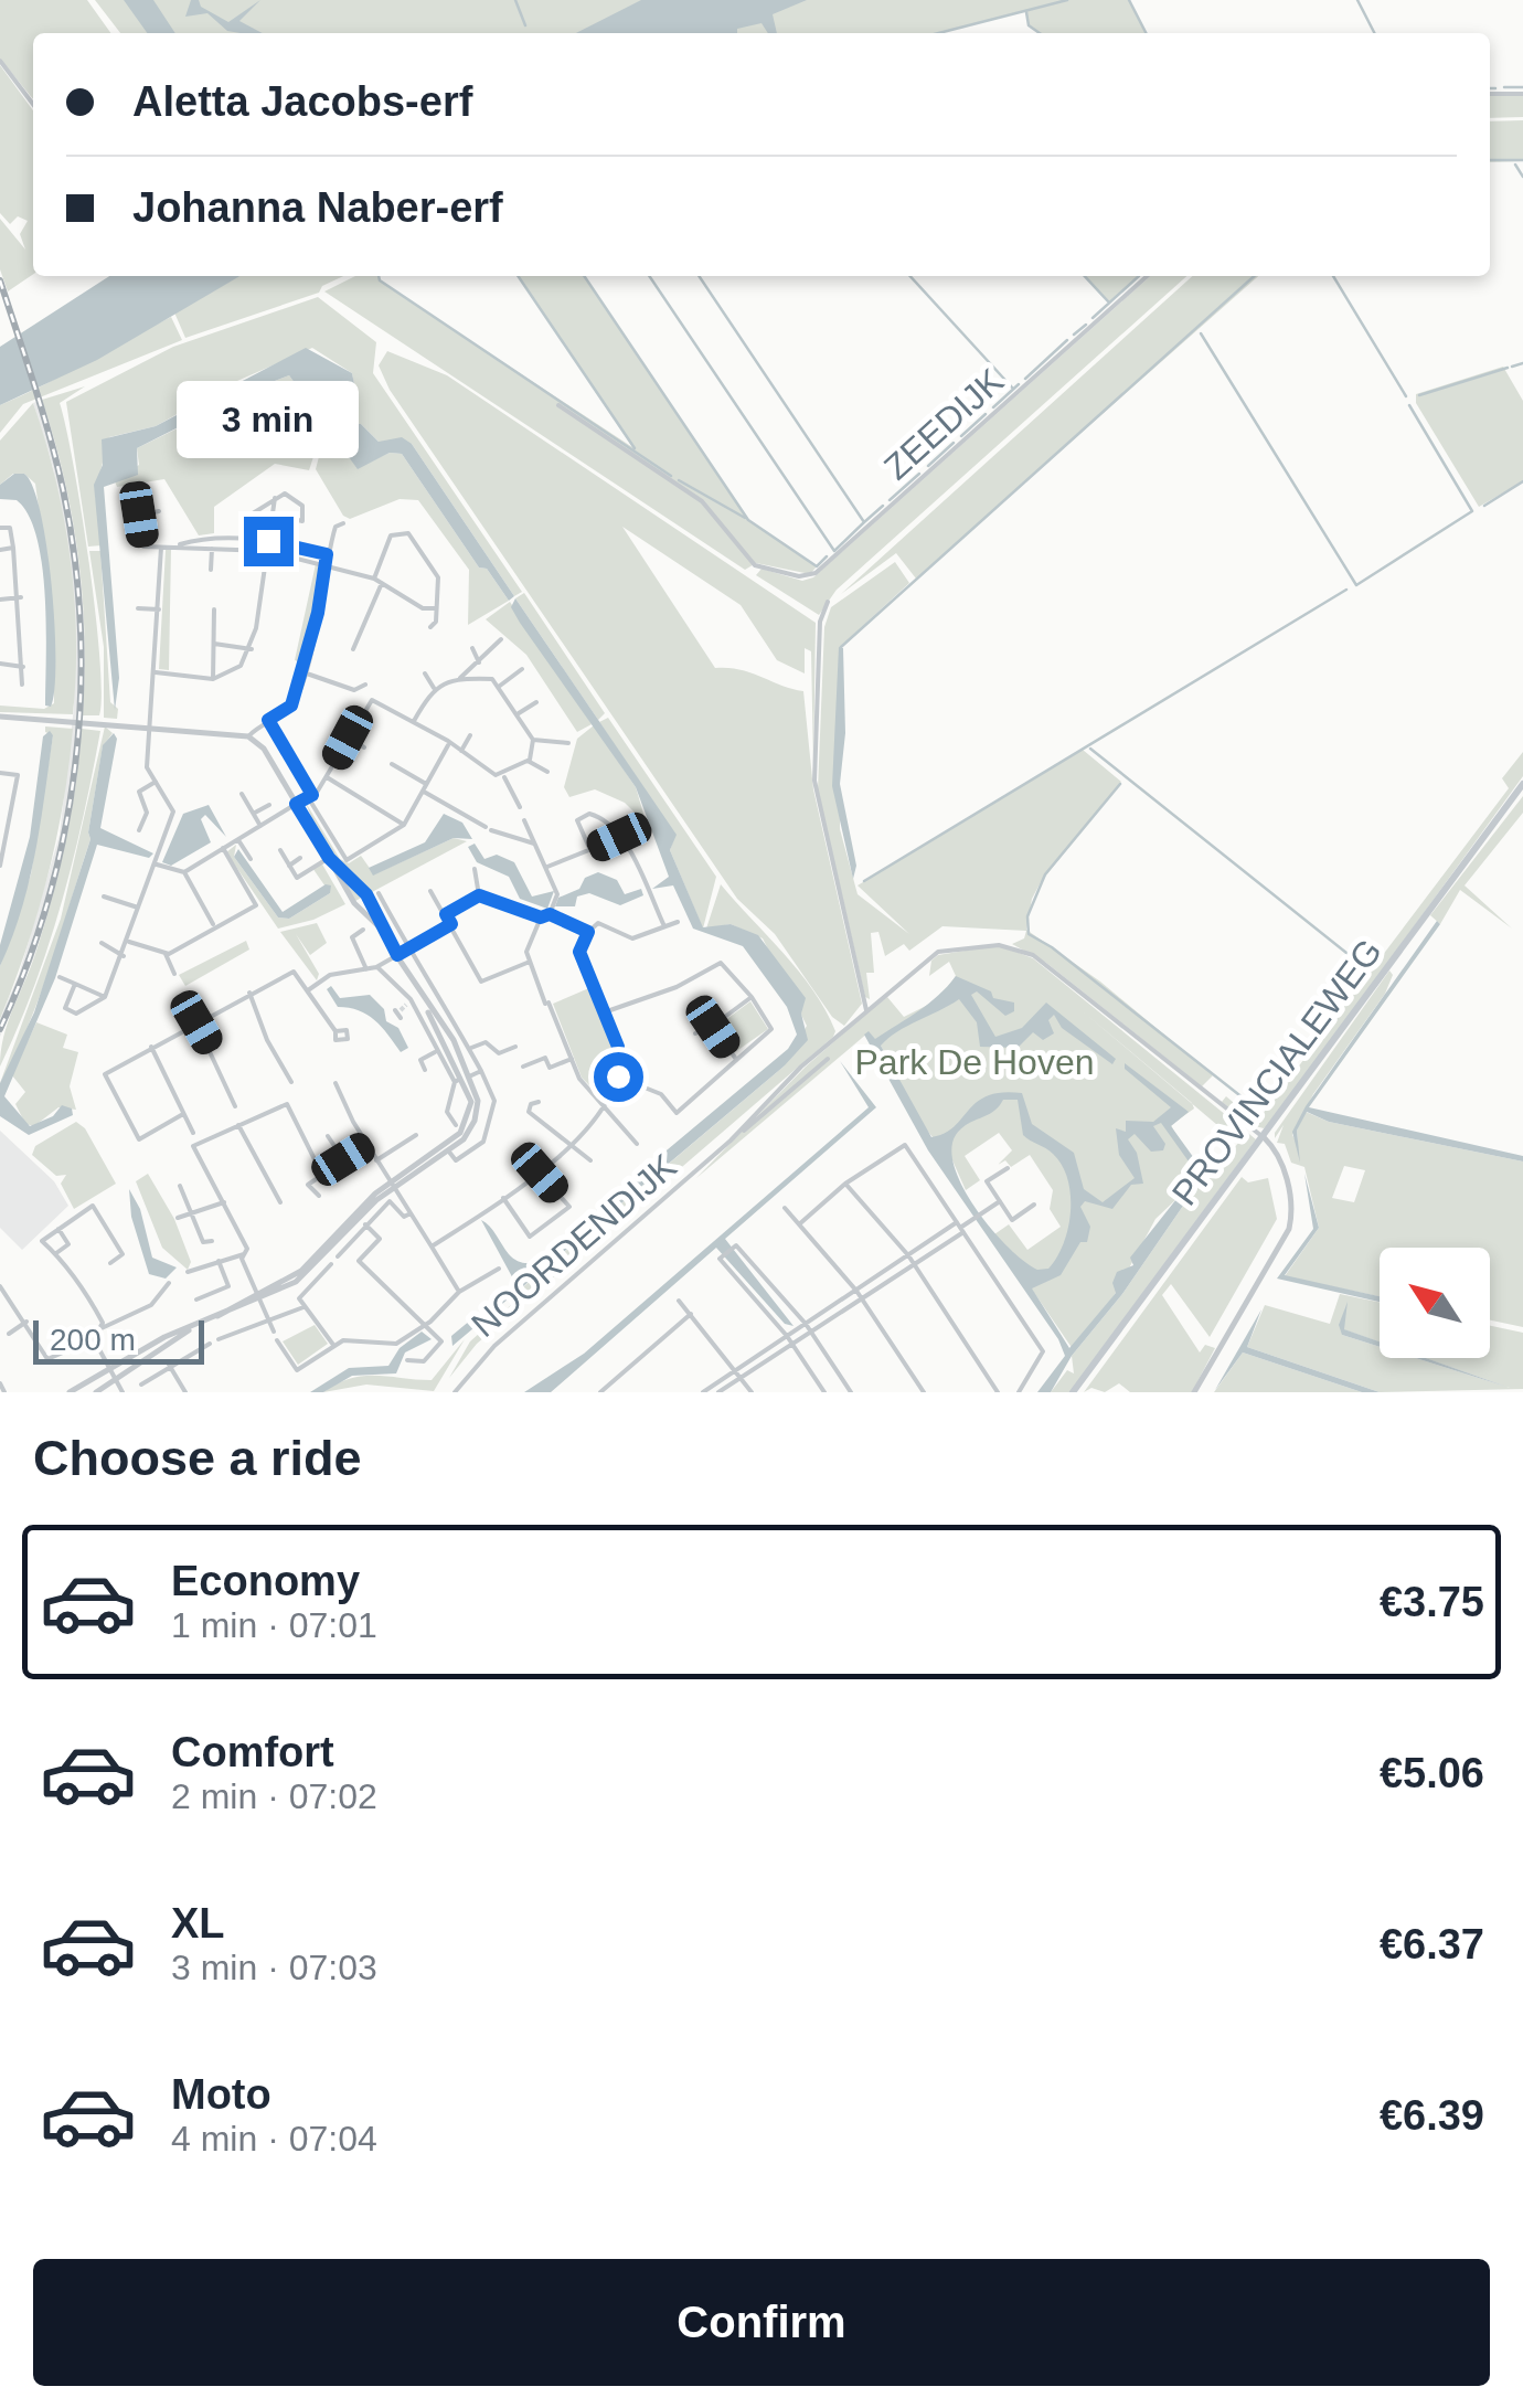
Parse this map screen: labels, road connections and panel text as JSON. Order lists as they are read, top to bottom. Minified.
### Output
{"streets":{"main road":["PROVINCIALEWEG"],"street":["ZEEDIJK","NOORDENDIJK"]},"crossings":[["PROVINCIALEWEG","NOORDENDIJK"]],"parks":["Park De Hoven"],"scale_bar":"200 m","north":"top left","page":{"banner":["Aletta Jacobs-erf","Johanna Naber-erf"],"bubble":"3 min","scale":"200 m","heading":"Choose a ride","list":[{"name":"Economy","note":"1 min · 07:01","value":"€3.75"},{"name":"Comfort","note":"2 min · 07:02","value":"€5.06"},{"name":"XL","note":"3 min · 07:03","value":"€6.37"},{"name":"Moto","note":"4 min · 07:04","value":"€6.39"}],"buttons":"Confirm"}}
